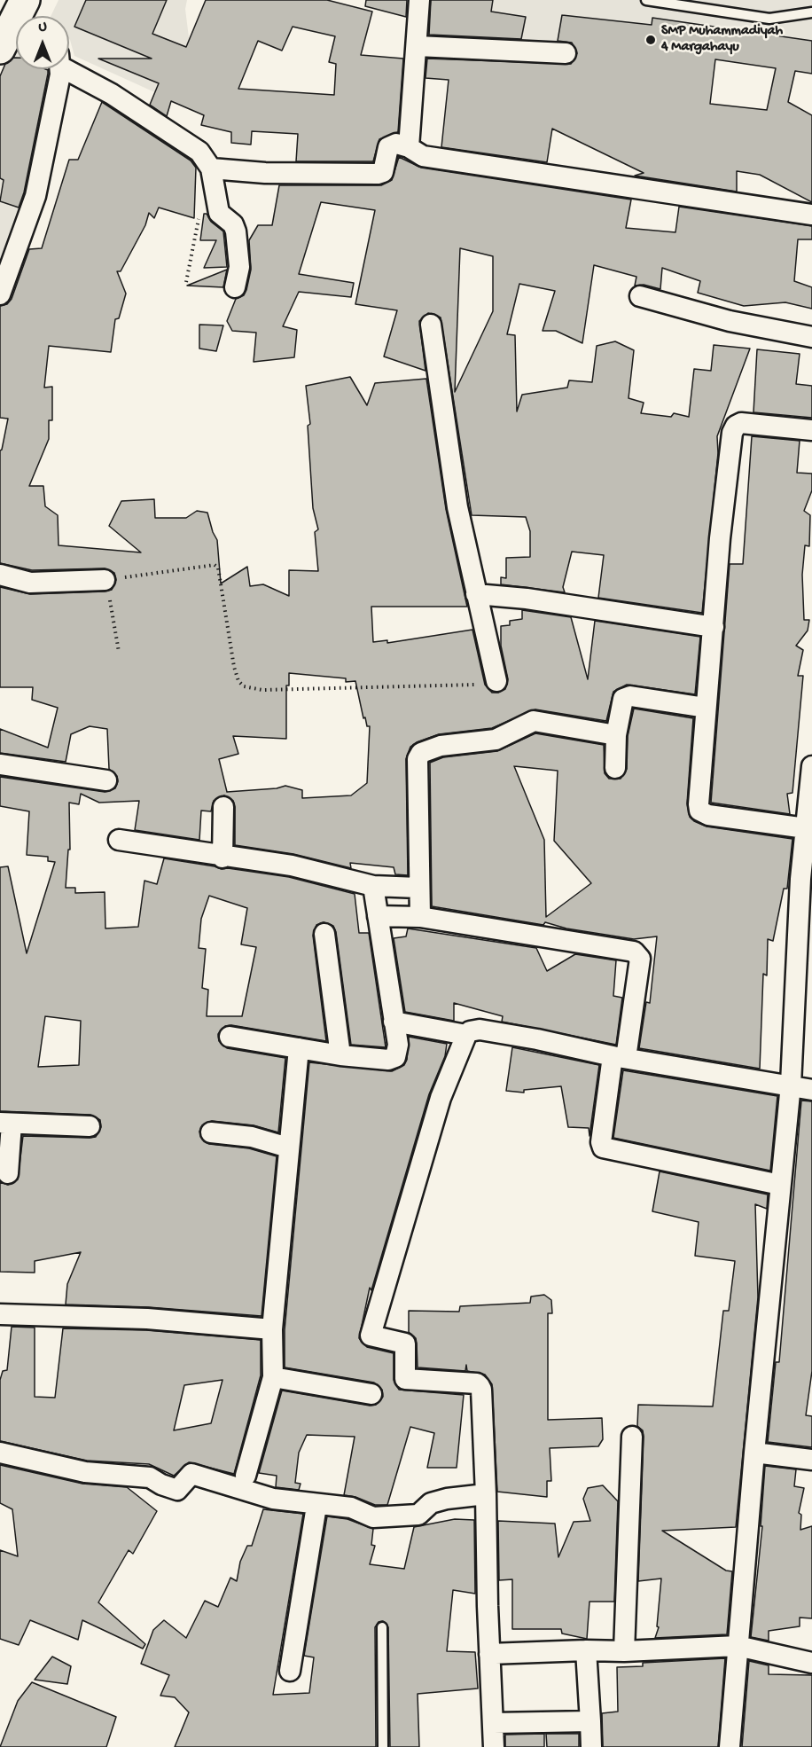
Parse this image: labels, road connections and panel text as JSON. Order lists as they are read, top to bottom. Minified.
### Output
{"places":["SMP Muhammadiyah 4 Margahayu"],"north":"top"}
